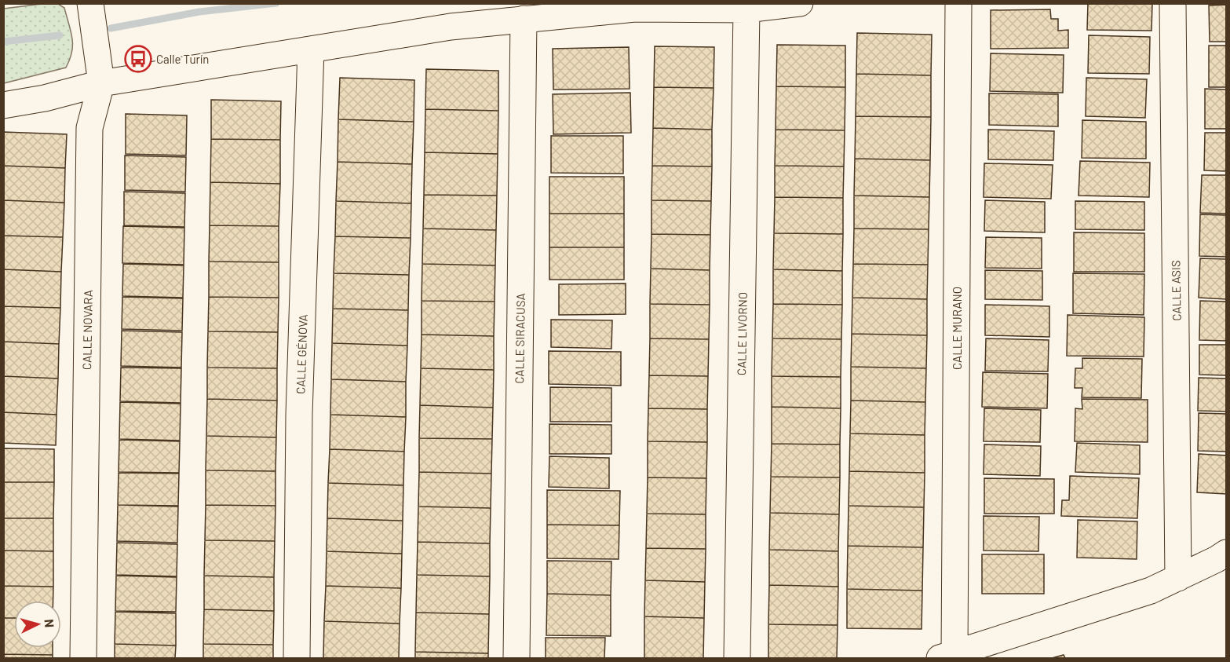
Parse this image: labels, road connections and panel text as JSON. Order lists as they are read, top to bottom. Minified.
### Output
{"streets":{"street":["CALLE ASIS","CALLE MURANO","CALLE NOVARA","CALLE LIVORNO","CALLE SIRACUSA","CALLE GÉNOVA"]},"places":{"bus stop":["Calle Turín"]},"north":"right"}
